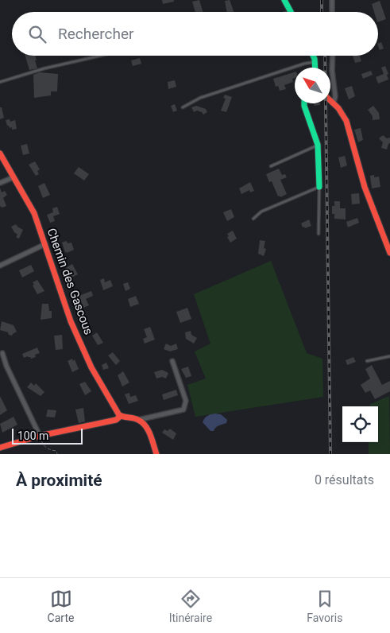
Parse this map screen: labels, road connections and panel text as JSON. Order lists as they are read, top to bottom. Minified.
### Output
{"streets":{"street":["Chemin des Gascous"]},"scale_bar":"100 m","north":"top left","page":{"search":"Rechercher","scale":"100 m","heading":["À proximité","0 résultats"],"nav":["Carte","Itinéraire","Favoris"]}}
